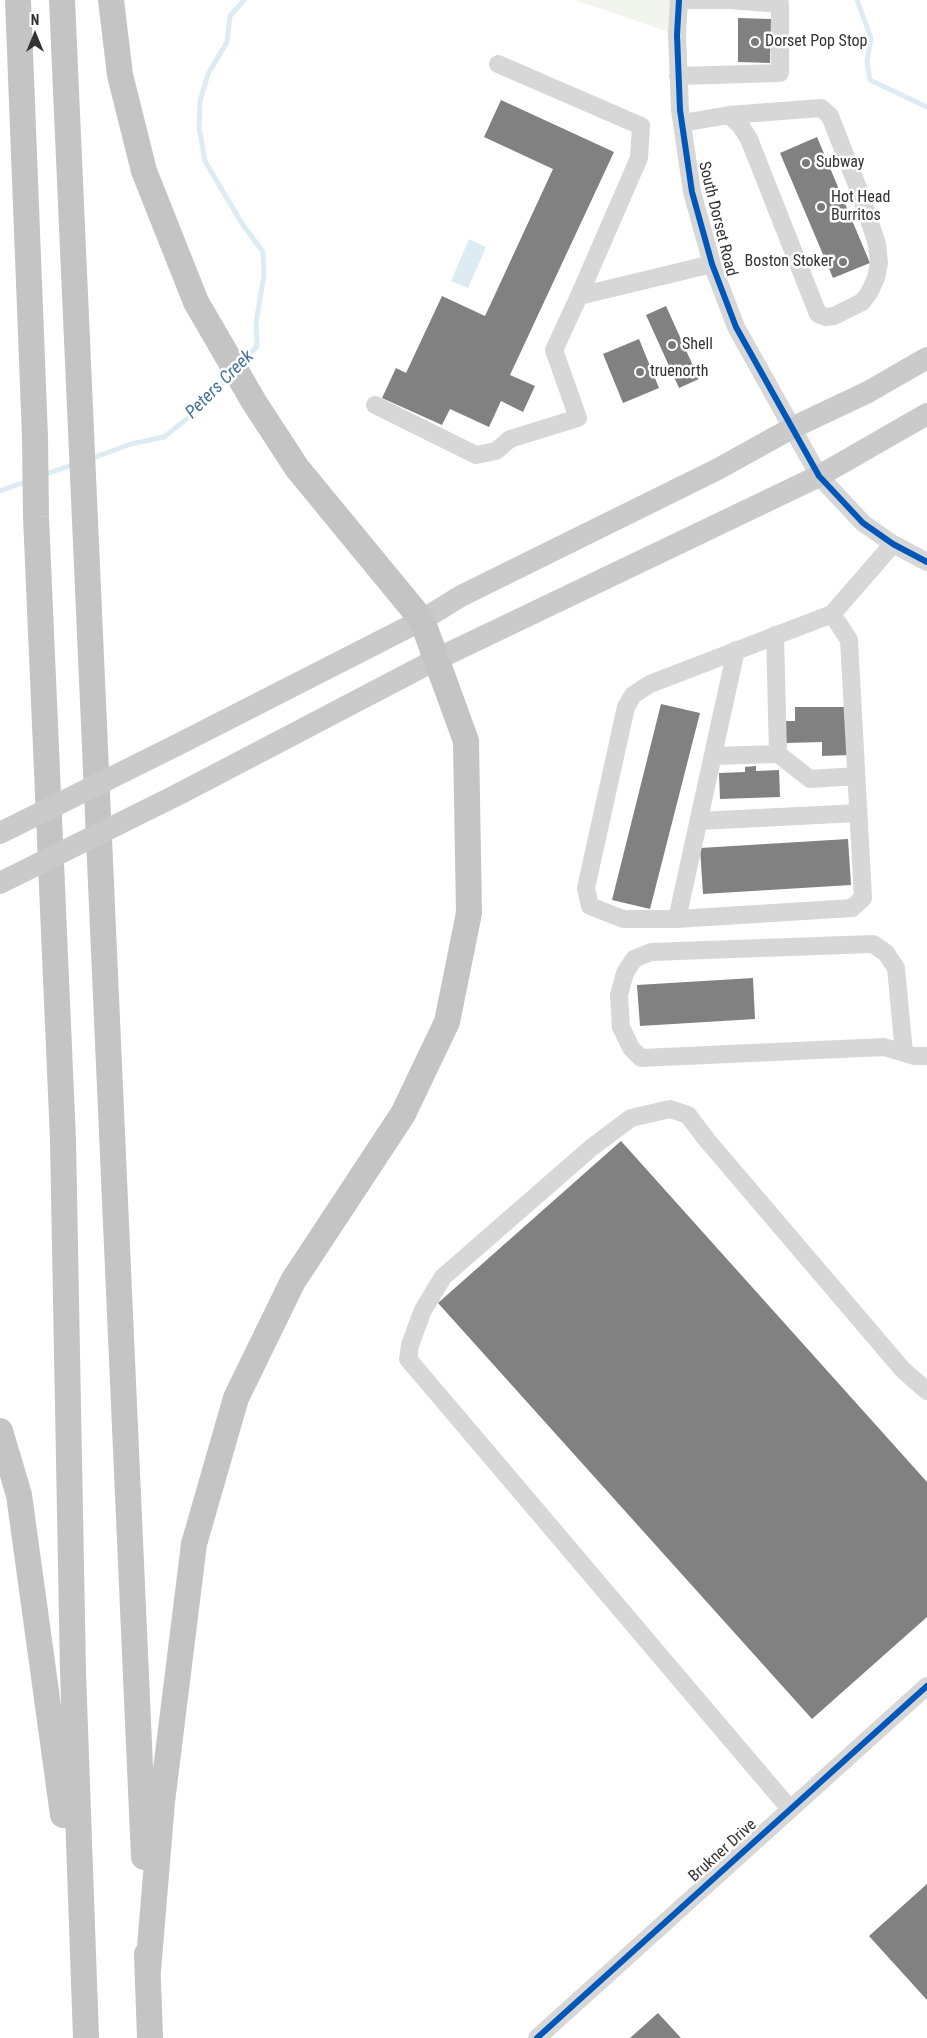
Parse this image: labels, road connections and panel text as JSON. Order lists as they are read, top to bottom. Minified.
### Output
{"streets":{"street":["South Dorset Road","Brukner Drive"]},"water":["Peters Creek"],"places":["Dorset Pop Stop","Subway","Hot Head Burritos","Boston Stoker","Shell","truenorth"],"north":"top"}
